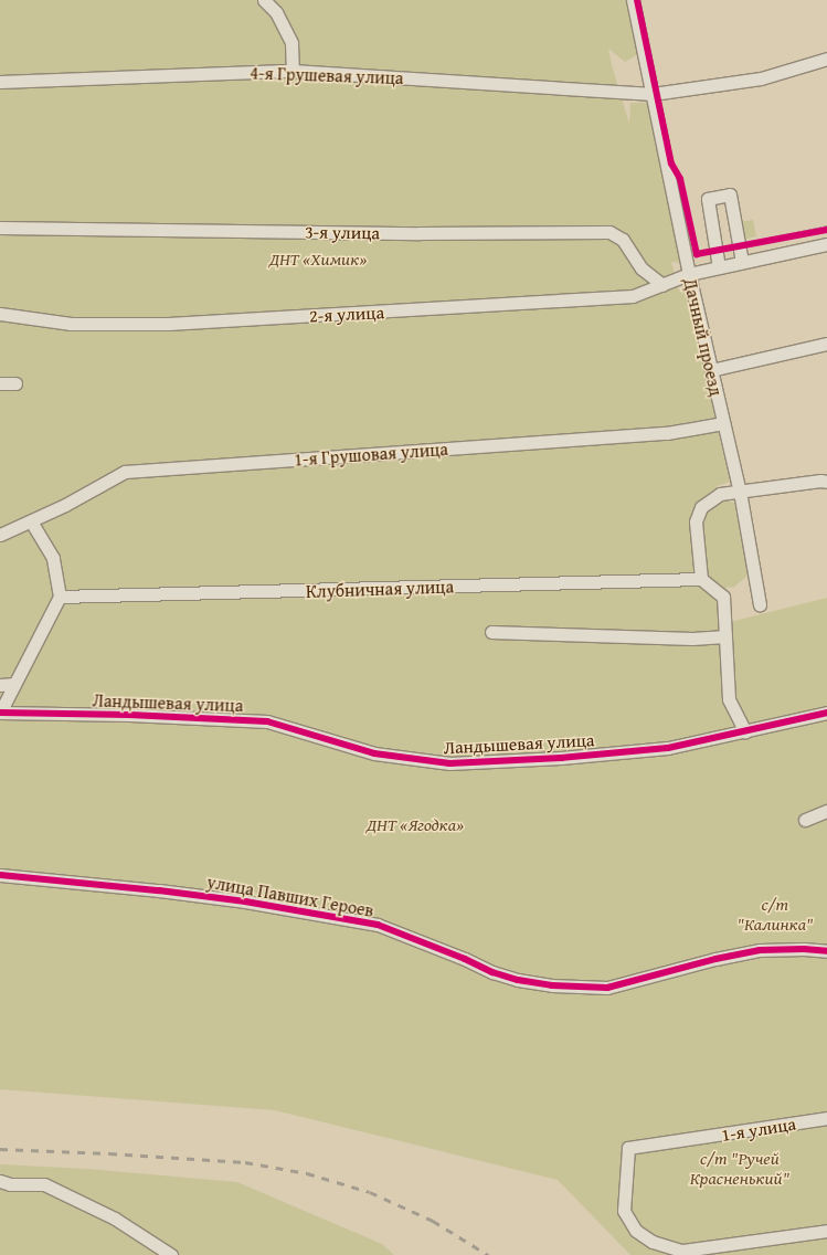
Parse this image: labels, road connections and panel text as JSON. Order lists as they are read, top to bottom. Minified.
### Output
{"streets":{"street":["4-я Грушевая улица","3-я улица","2-я улица","Дачный проезд","1-я Грушовая улица","Клубничная улица","Ландышевая улица","улица Павших Героев","1-я улица"]},"crossings":[["4-я Грушевая улица","Дачный проезд"],["3-я улица","2-я улица"],["2-я улица","Дачный проезд"],["Дачный проезд","1-я Грушовая улица"]],"parks":["ДНТ «Химик»","ДНТ «Ягодка»","с/т \"Калинка\"","с/т \"Ручей Красненький\""]}
